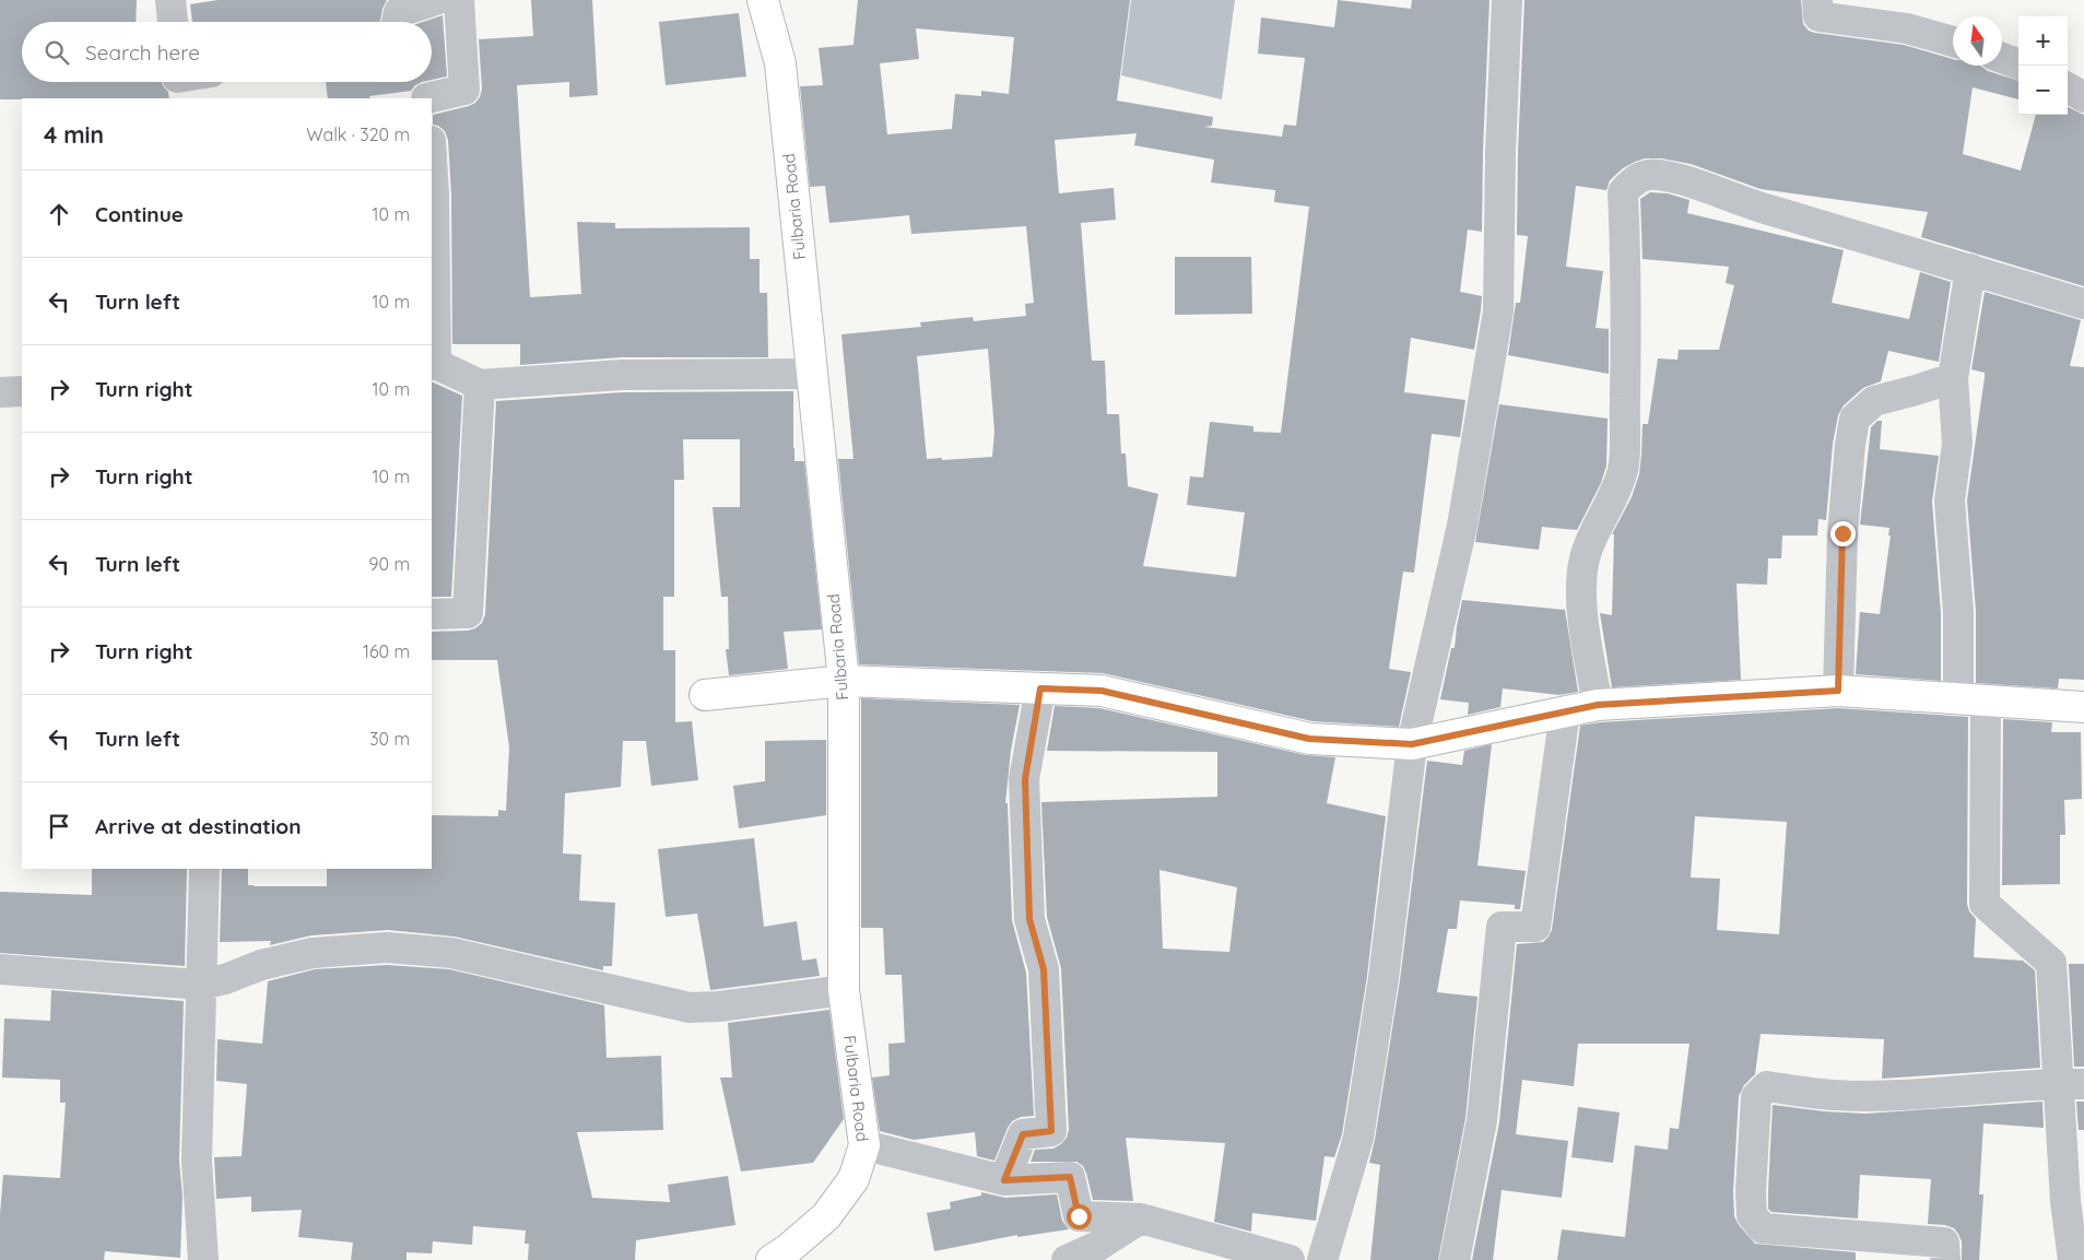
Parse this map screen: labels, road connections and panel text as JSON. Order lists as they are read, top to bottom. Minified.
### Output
{"streets":{"street":["Fulbaria Road"]},"north":"top","page":{"map_buttons":["+","−"],"search":"Search here","heading":["4 min","Walk · 320 m"],"list":[["Continue","10 m"],["Turn left","10 m"],["Turn right","10 m"],["Turn right","10 m"],["Turn left","90 m"],["Turn right","160 m"],["Turn left","30 m"],"Arrive at destination"]}}
